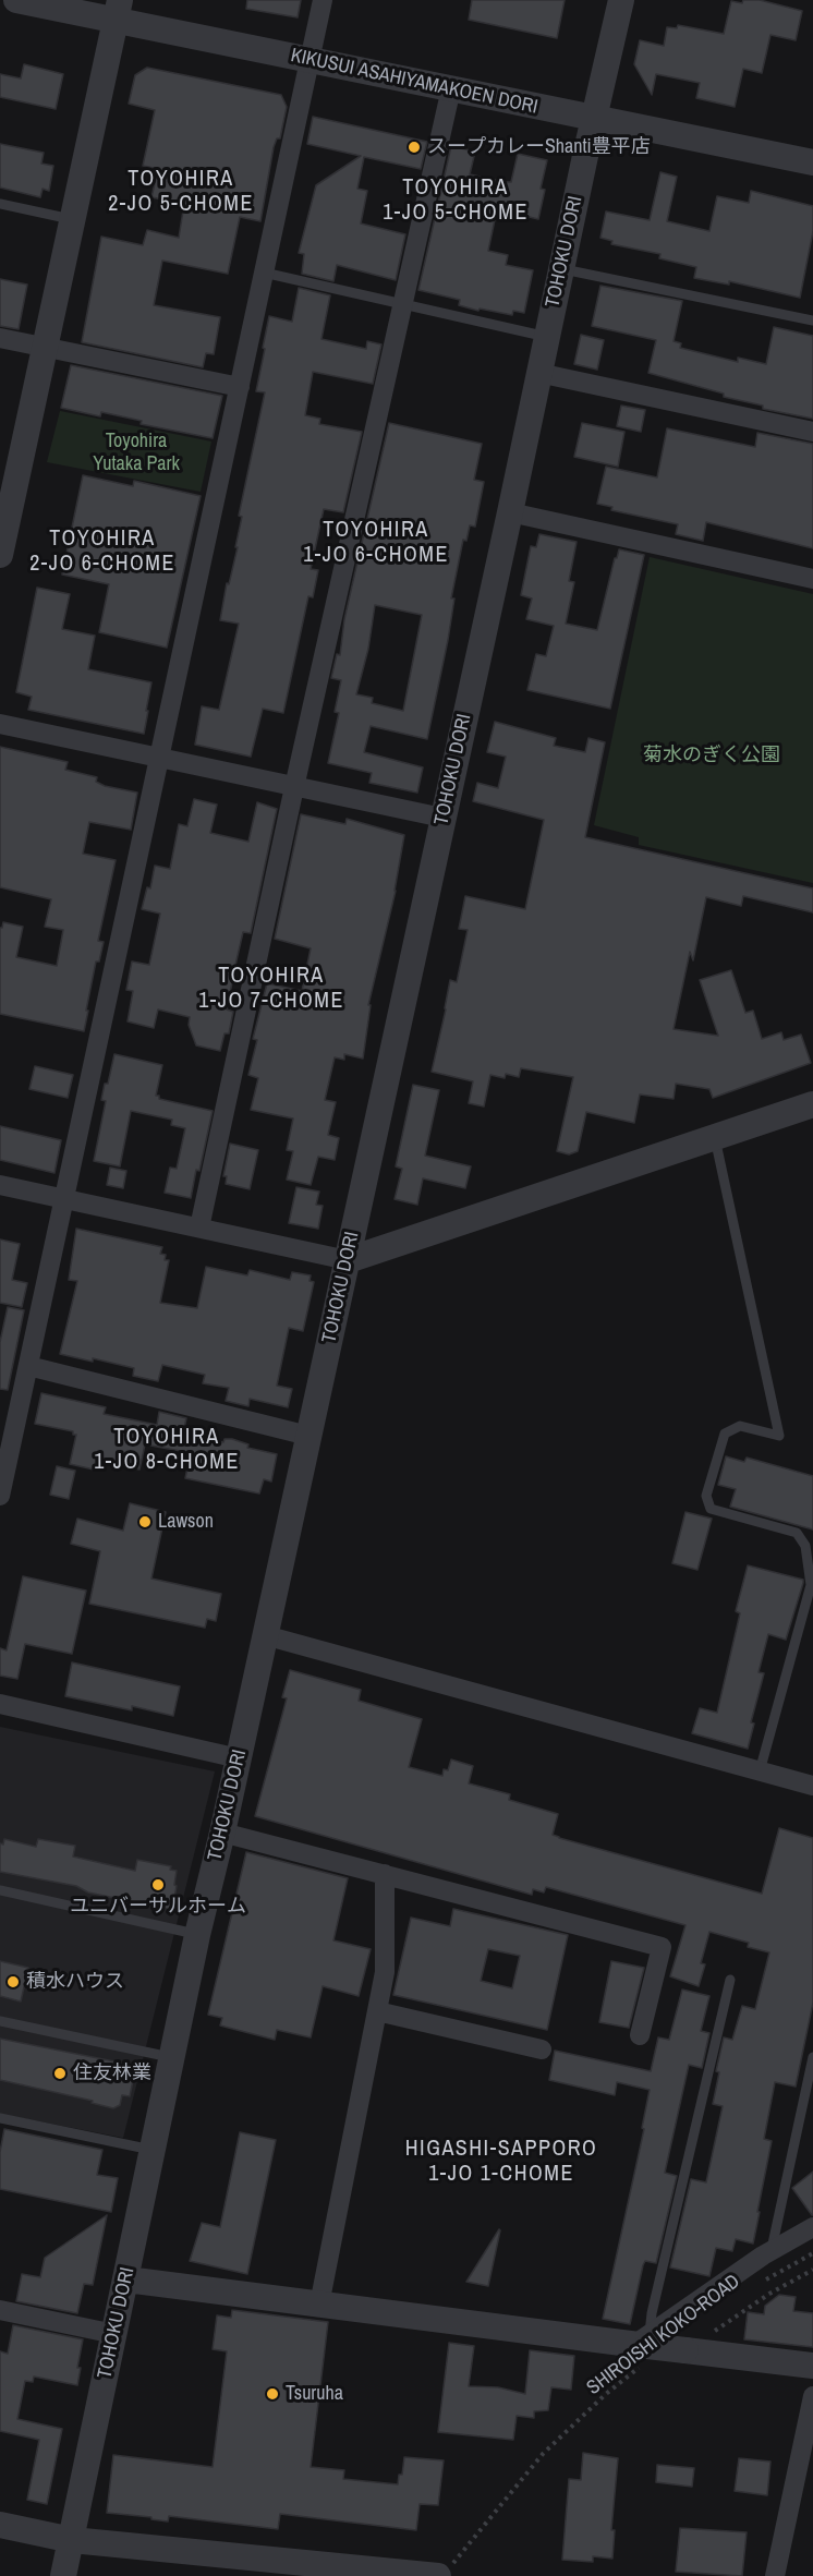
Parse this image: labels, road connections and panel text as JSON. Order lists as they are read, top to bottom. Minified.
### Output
{"streets":{"street":["KIKUSUI ASAHIYAMAKOEN DORI","TOHOKU DORI"],"path":["SHIROISHI KOKO-ROAD"]},"crossings":[["KIKUSUI ASAHIYAMAKOEN DORI","TOHOKU DORI"]],"districts":["TOYOHIRA 2-JO 5-CHOME","TOYOHIRA 1-JO 5-CHOME","TOYOHIRA 1-JO 6-CHOME","TOYOHIRA 2-JO 6-CHOME","TOYOHIRA 1-JO 7-CHOME","TOYOHIRA 1-JO 8-CHOME","HIGASHI-SAPPORO 1-JO 1-CHOME"],"parks":["Toyohira Yutaka Park","菊水のぎく公園"],"places":["スープカレーShanti豊平店","Lawson","ユニバーサルホーム","積水ハウス","住友林業","Tsuruha"]}
